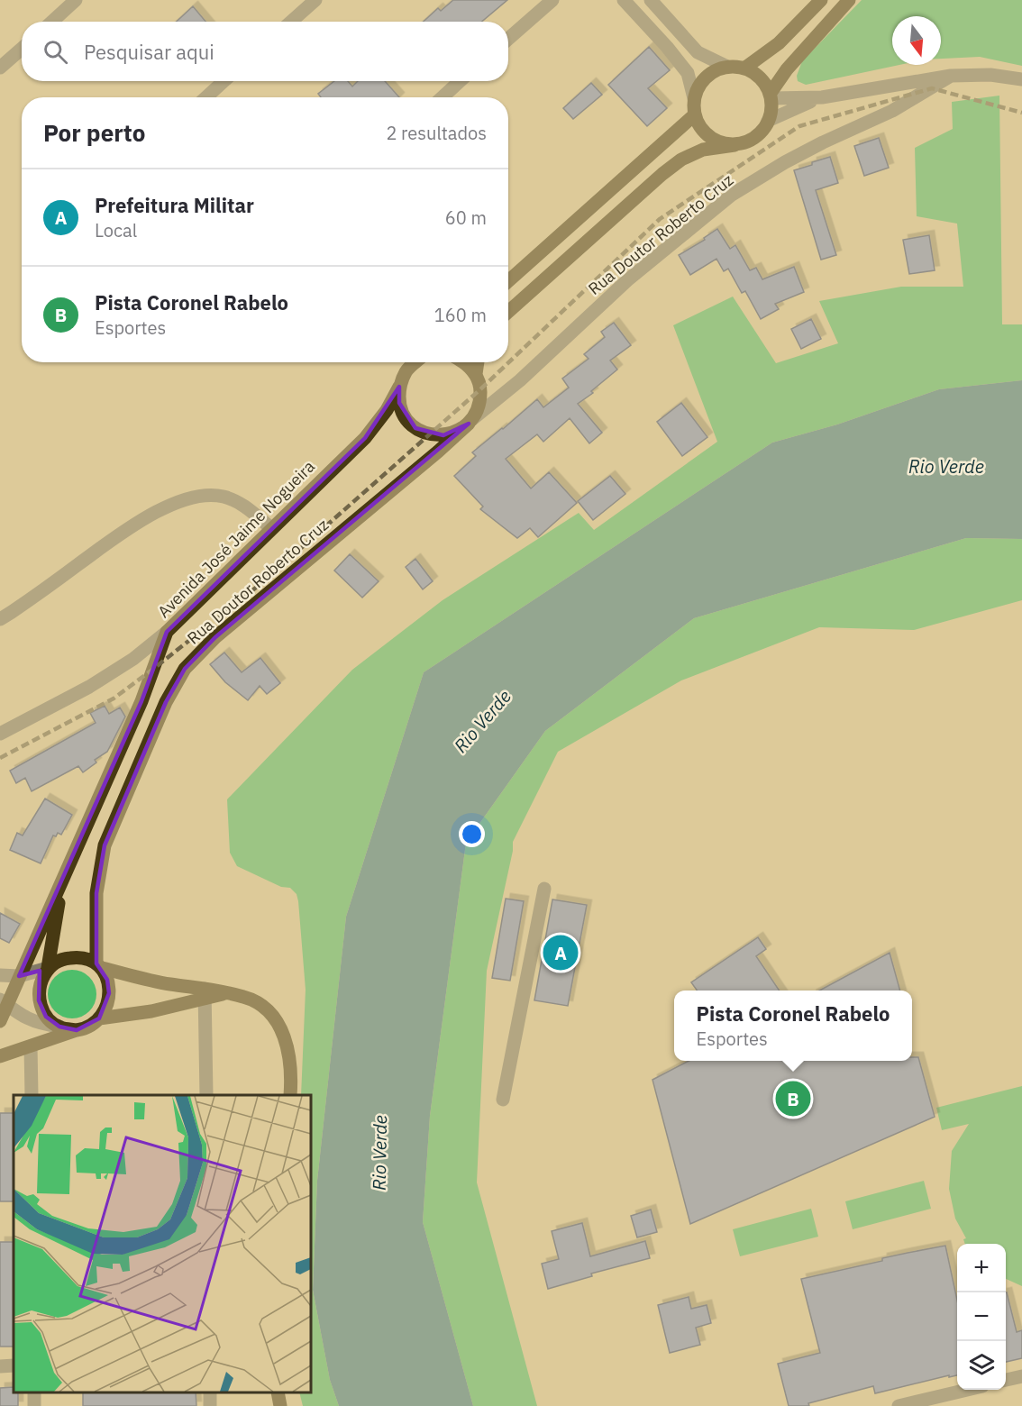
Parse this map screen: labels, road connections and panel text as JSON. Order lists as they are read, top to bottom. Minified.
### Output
{"streets":{"main road":["Rua Doutor Roberto Cruz","Avenida José Jaime Nogueira"]},"crossings":[["Rua Doutor Roberto Cruz","Avenida José Jaime Nogueira"]],"water":["Rio Verde"],"north":"bottom","page":{"search":"Pesquisar aqui","heading":["Por perto","2 resultados"],"list":[{"mark":"A","name":"Prefeitura Militar","note":"Local","value":"60 m"},{"mark":"B","name":"Pista Coronel Rabelo","note":"Esportes","value":"160 m"}],"pins":["A","B"],"popup":["Pista Coronel Rabelo","Esportes"],"map_buttons":["+","−"]}}
